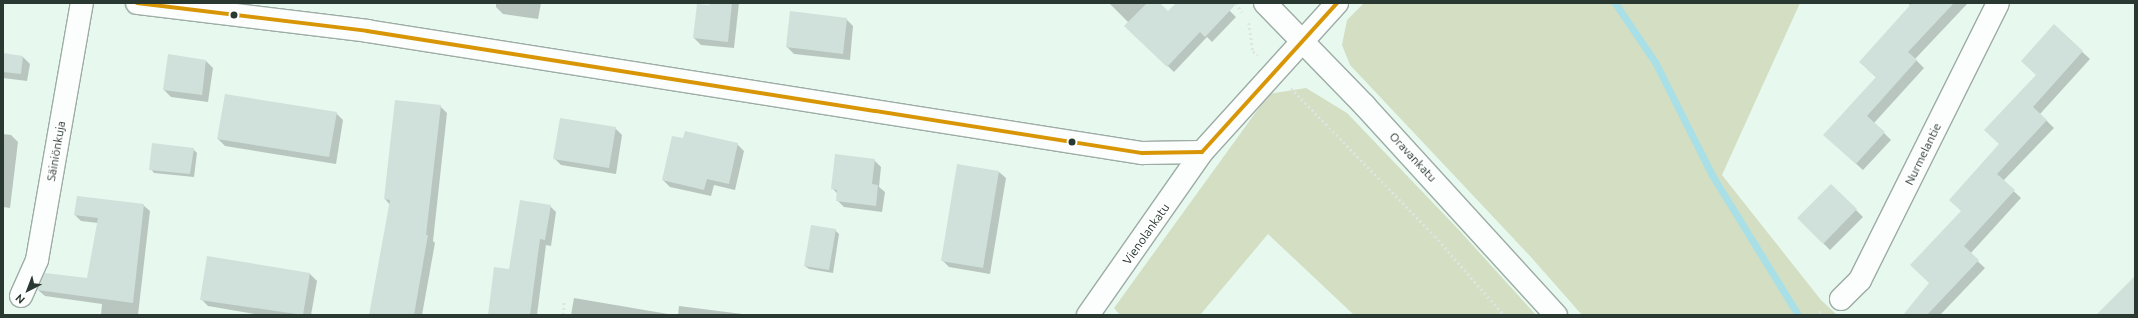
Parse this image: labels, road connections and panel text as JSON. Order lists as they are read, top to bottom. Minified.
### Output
{"streets":{"street":["Säiniönkuja","Nurmelantie","Oravankatu","Vienolankatu"]},"crossings":[["Oravankatu","Vienolankatu"]],"north":"bottom left"}
